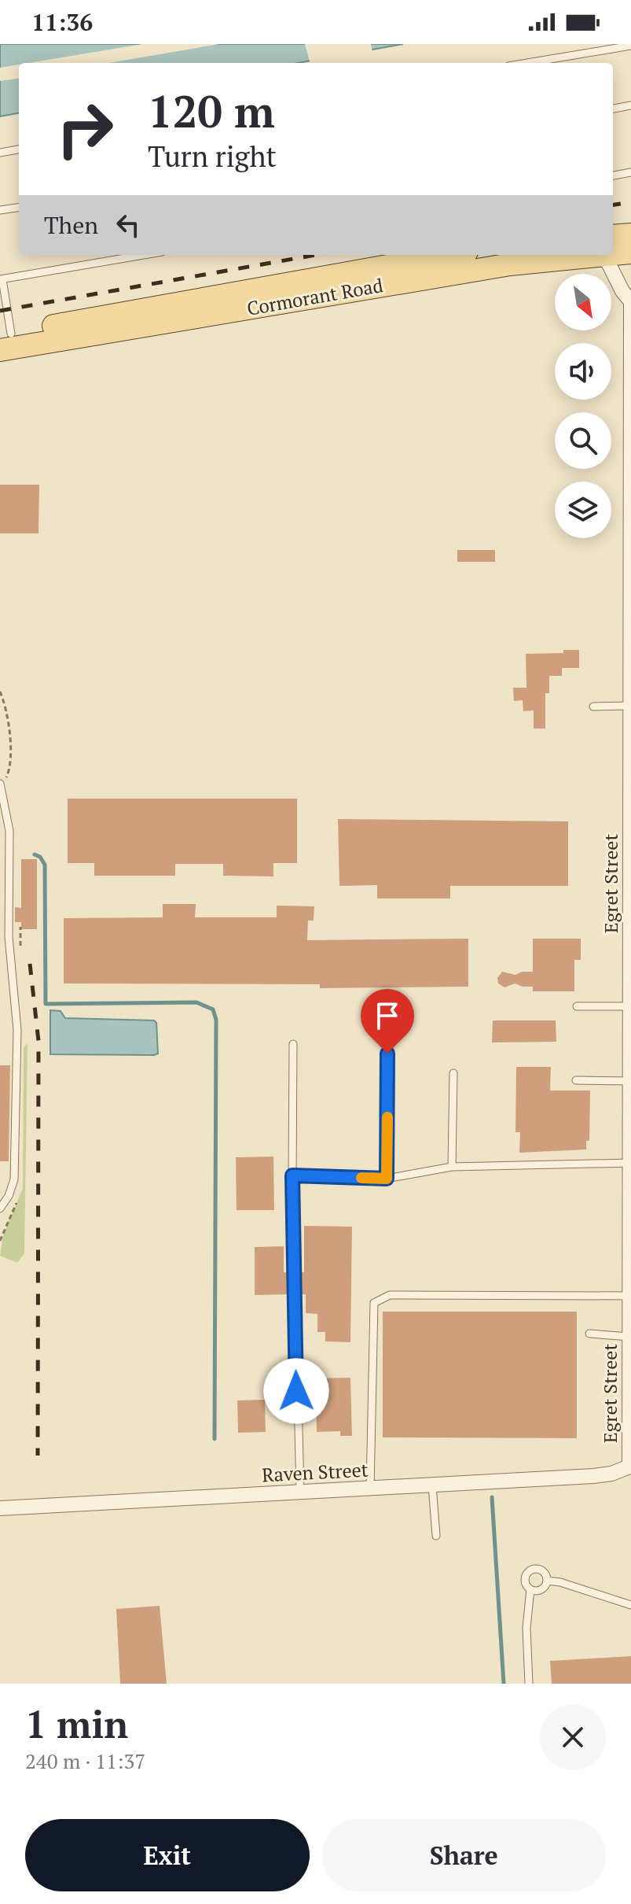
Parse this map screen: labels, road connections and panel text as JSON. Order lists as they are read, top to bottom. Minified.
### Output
{"streets":{"main road":["Cormorant Road"],"street":["Egret Street","Raven Street"]},"crossings":[["Egret Street","Raven Street"]],"north":"bottom right","page":{"status":"11:36","turn":["120 m","Turn right"],"then":"Then","heading":["1 min","240 m · 11:37"],"buttons":["Exit","Share"]}}
